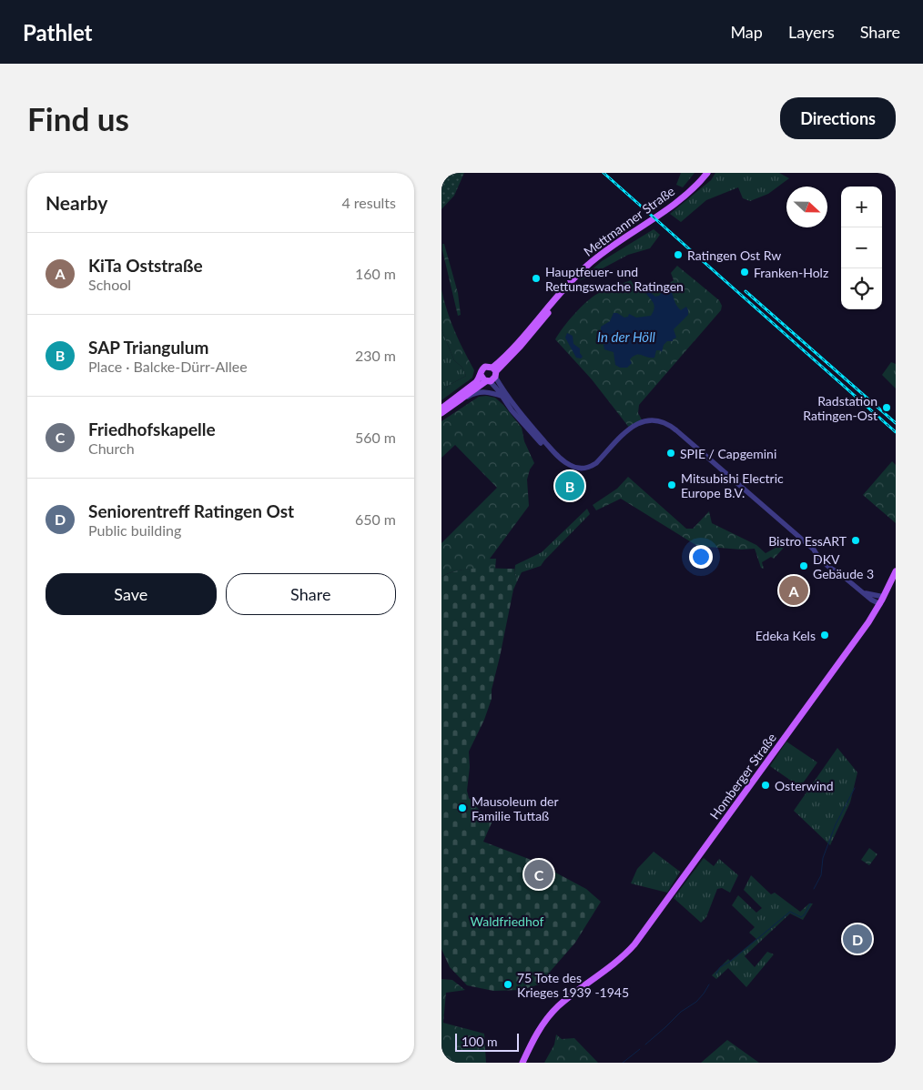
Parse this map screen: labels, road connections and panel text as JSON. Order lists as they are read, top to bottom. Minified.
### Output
{"streets":{"main road":["Mettmanner Straße","Homberger Straße"]},"water":["In der Höll"],"parks":["Waldfriedhof"],"places":["Ratingen Ost Rw","Franken-Holz","Hauptfeuer- und Rettungswache Ratingen","Radstation Ratingen-Ost","SPIE / Capgemini","Mitsubishi Electric Europe B.V.","Bistro EssART","DKV Gebäude 3","Edeka Kels","Osterwind","Mausoleum der Familie Tuttaß","75 Tote des Krieges 1939 -1945"],"scale_bar":"100 m","north":"right","page":{"header":"Pathlet","nav":["Map","Layers","Share"],"buttons":["Directions",["Save","Share"]],"title":"Find us","heading":["Nearby","4 results"],"map_buttons":["+","−"],"list":[{"mark":"A","name":"KiTa Oststraße","note":"School","value":"160 m"},{"mark":"B","name":"SAP Triangulum","note":"Place · Balcke-Dürr-Allee","value":"230 m"},{"mark":"C","name":"Friedhofskapelle","note":"Church","value":"560 m"},{"mark":"D","name":"Seniorentreff Ratingen Ost","note":"Public building","value":"650 m"}],"pins":["B","A","C","D"],"scale":"100 m"}}
